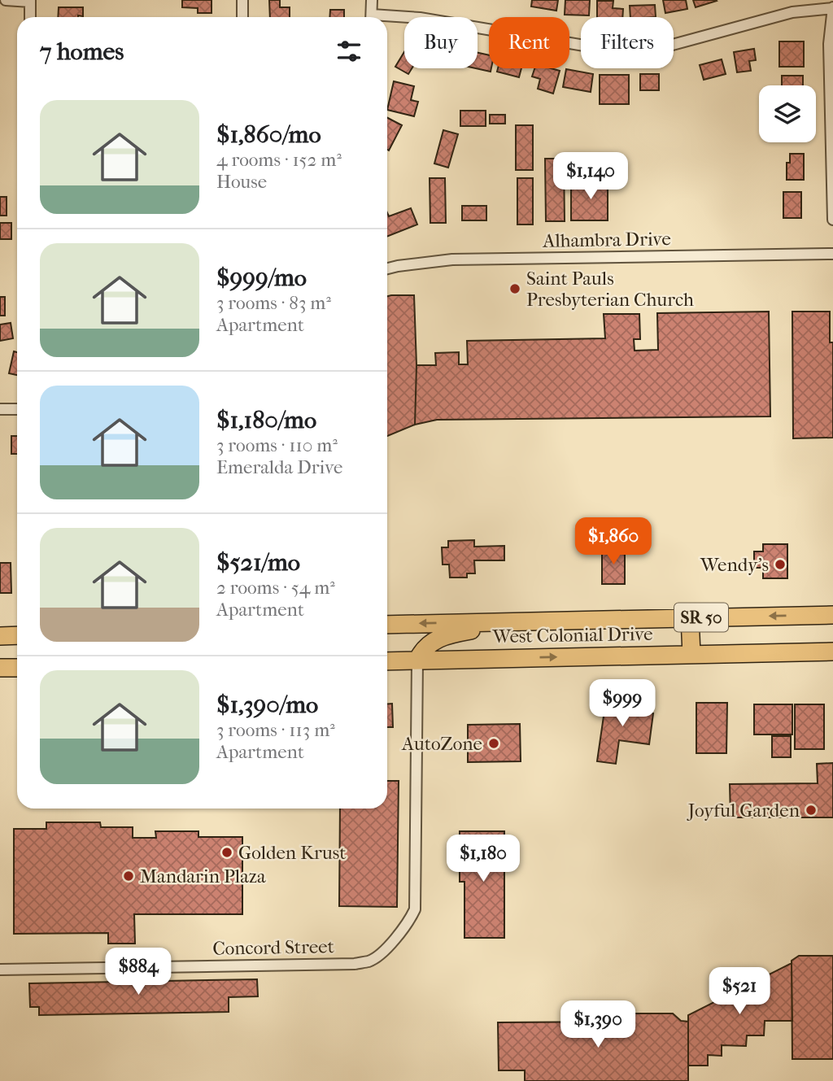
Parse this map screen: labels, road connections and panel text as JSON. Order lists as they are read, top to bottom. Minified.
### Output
{"streets":{"highway":["SR 50","West Colonial Drive"],"street":["Alhambra Drive","Concord Street"]},"crossings":[["West Colonial Drive","Concord Street"]],"places":["Saint Pauls Presbyterian Church","Wendy's","AutoZone","Joyful Garden","Golden Krust","Mandarin Plaza"],"page":{"chip":["Buy","Rent","Filters"],"heading":"7 homes","list":[{"name":"$1,860/mo","note":"4 rooms · 152 m² · House"},{"name":"$999/mo","note":"3 rooms · 83 m² · Apartment"},{"name":"$1,180/mo","note":"3 rooms · 110 m² · Emeralda Drive"},{"name":"$521/mo","note":"2 rooms · 54 m² · Apartment"},{"name":"$1,390/mo","note":"3 rooms · 113 m² · Apartment"}],"price":["$1,140","$1,860","$999","$1,180","$884","$521","$1,390"]}}
